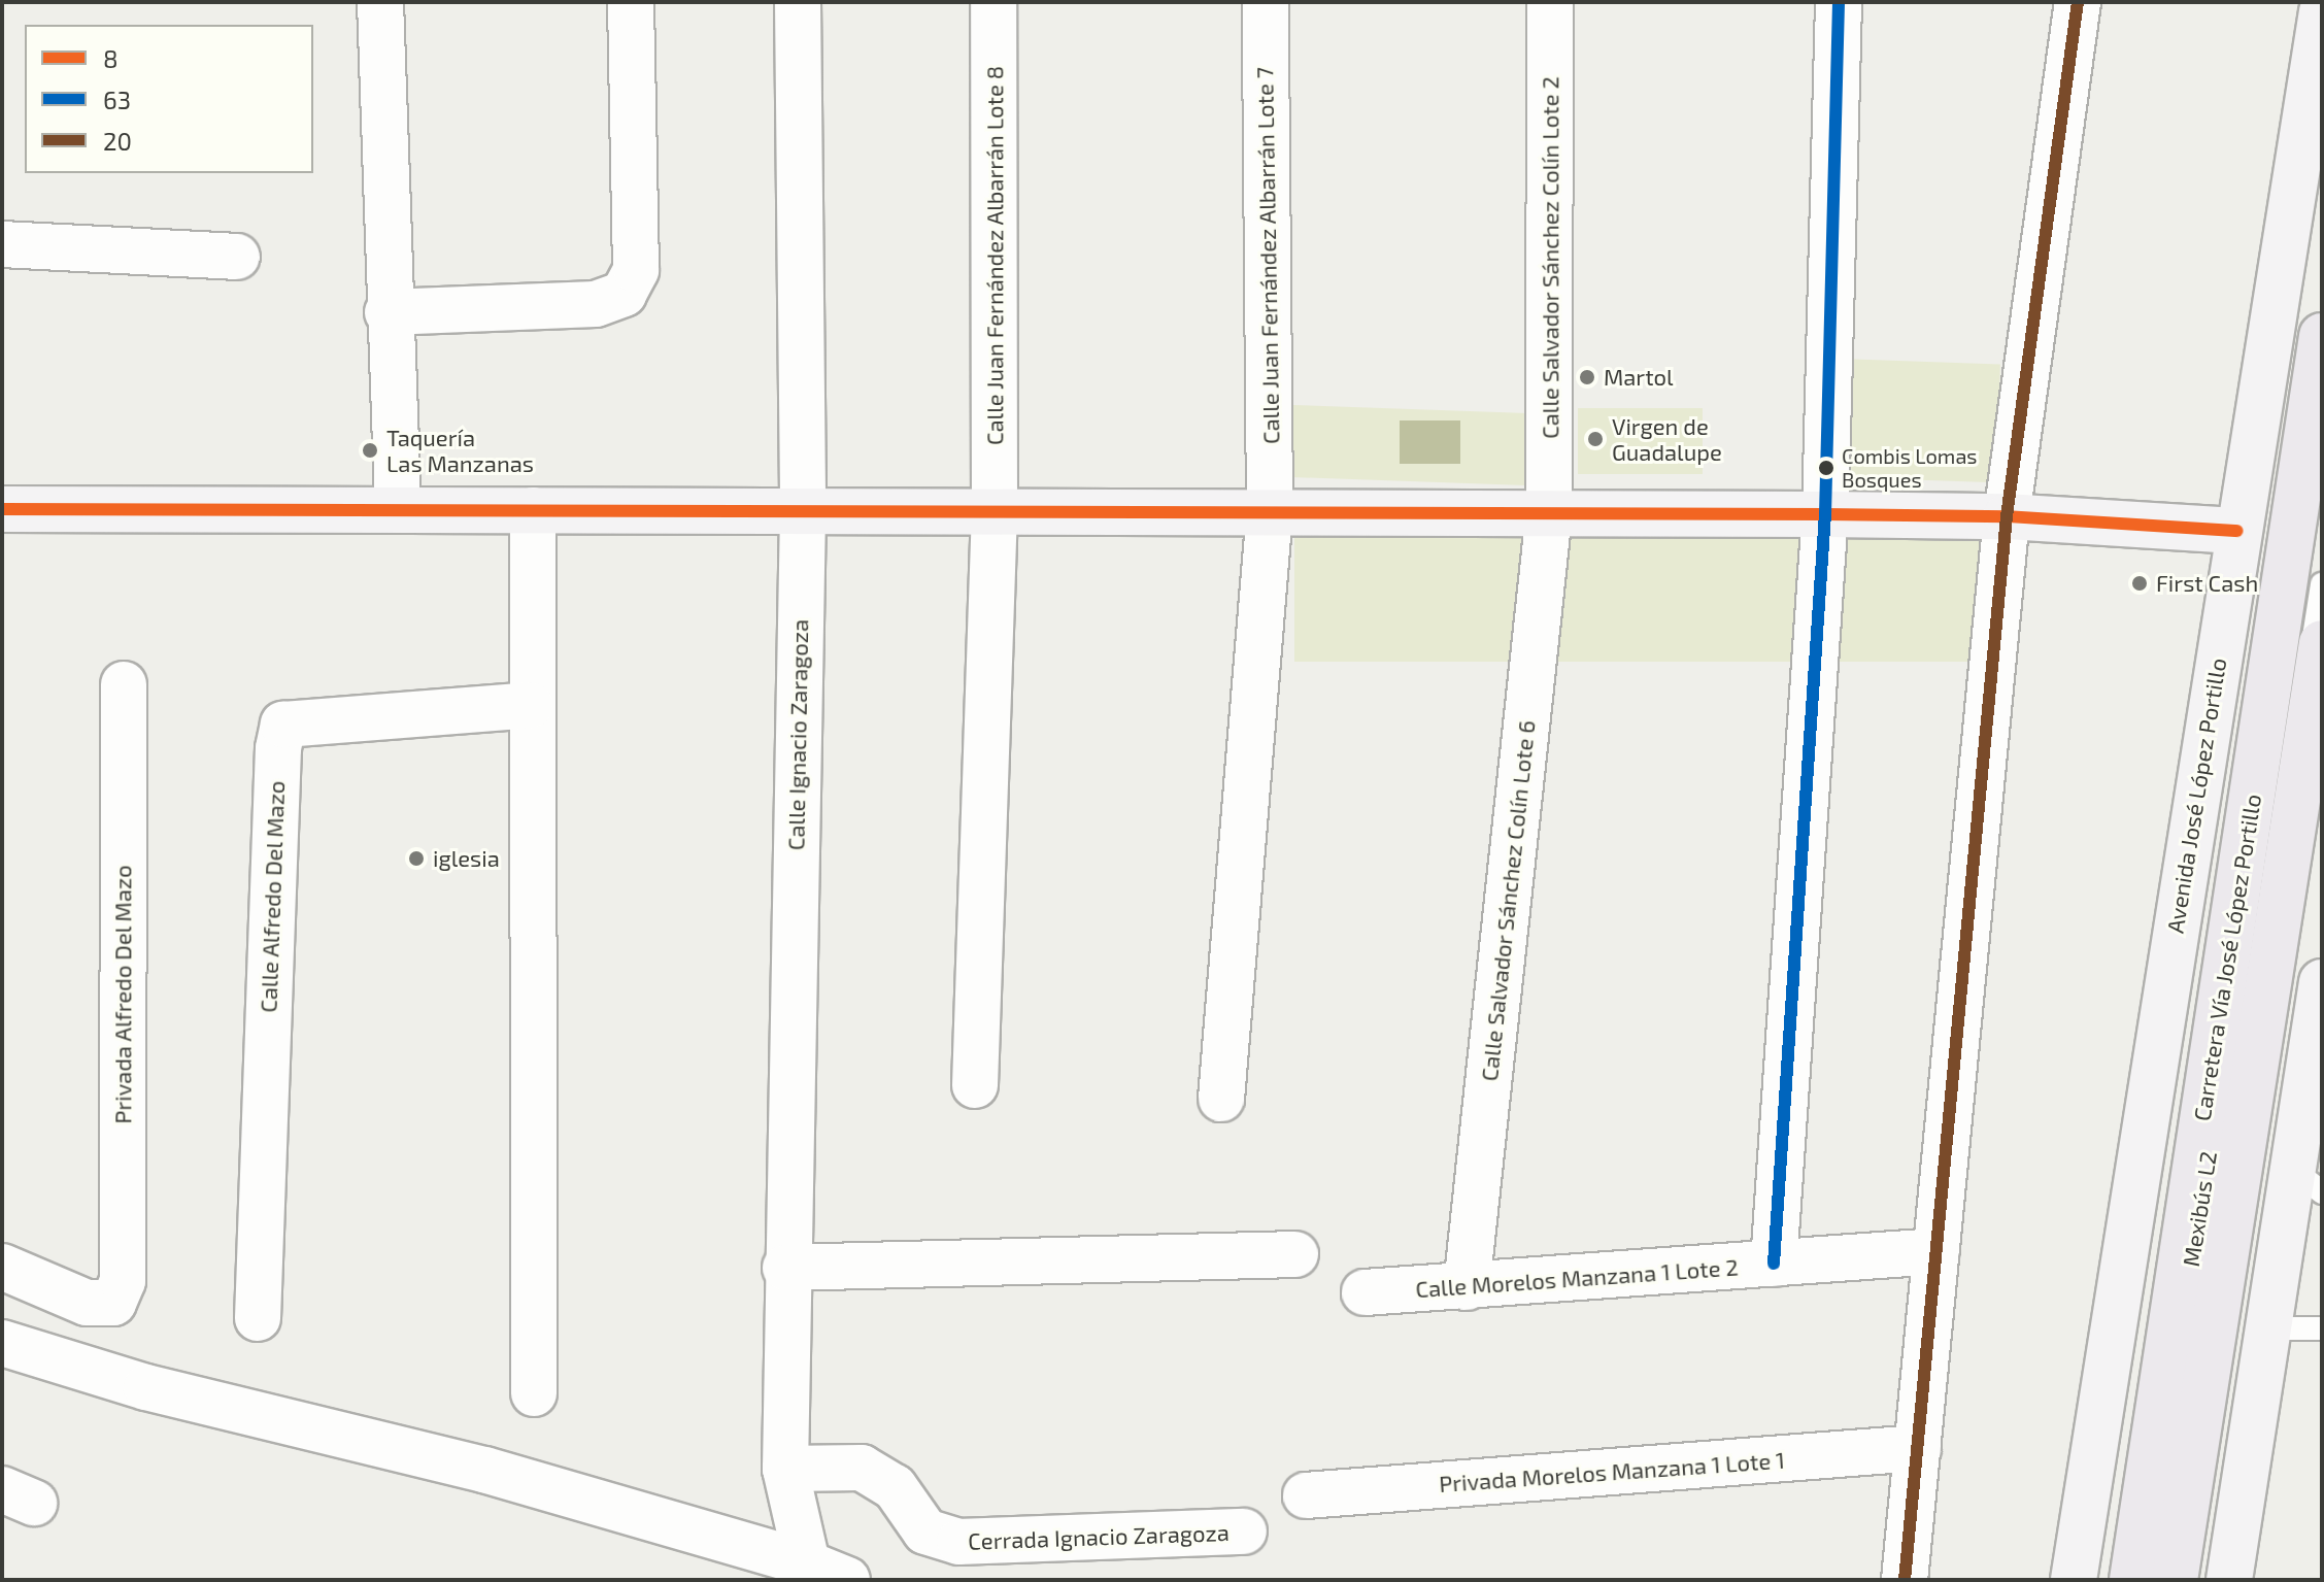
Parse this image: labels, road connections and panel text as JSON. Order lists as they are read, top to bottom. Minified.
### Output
{"streets":{"main road":["Carretera Vía José López Portillo"],"street":["Calle Juan Fernández Albarrán Lote 8","Calle Juan Fernández Albarrán Lote 7","Calle Salvador Sánchez Colín Lote 2","Calle Ignacio Zaragoza","Avenida José López Portillo","Calle Alfredo Del Mazo","Calle Salvador Sánchez Colín Lote 6","Privada Alfredo Del Mazo","Calle Morelos Manzana 1 Lote 2","Privada Morelos Manzana 1 Lote 1","Cerrada Ignacio Zaragoza"],"lane":["Mexibús L2"]},"crossings":[["Calle Salvador Sánchez Colín Lote 2","Calle Salvador Sánchez Colín Lote 6"],["Calle Ignacio Zaragoza","Cerrada Ignacio Zaragoza"],["Calle Salvador Sánchez Colín Lote 6","Calle Morelos Manzana 1 Lote 2"]],"places":["Martol","Virgen de Guadalupe","Taquería Las Manzanas","Combis Lomas Bosques","First Cash","iglesia"],"lines":["transit line 63","transit line 20","transit line 8"],"legend":["8","63","20"]}
